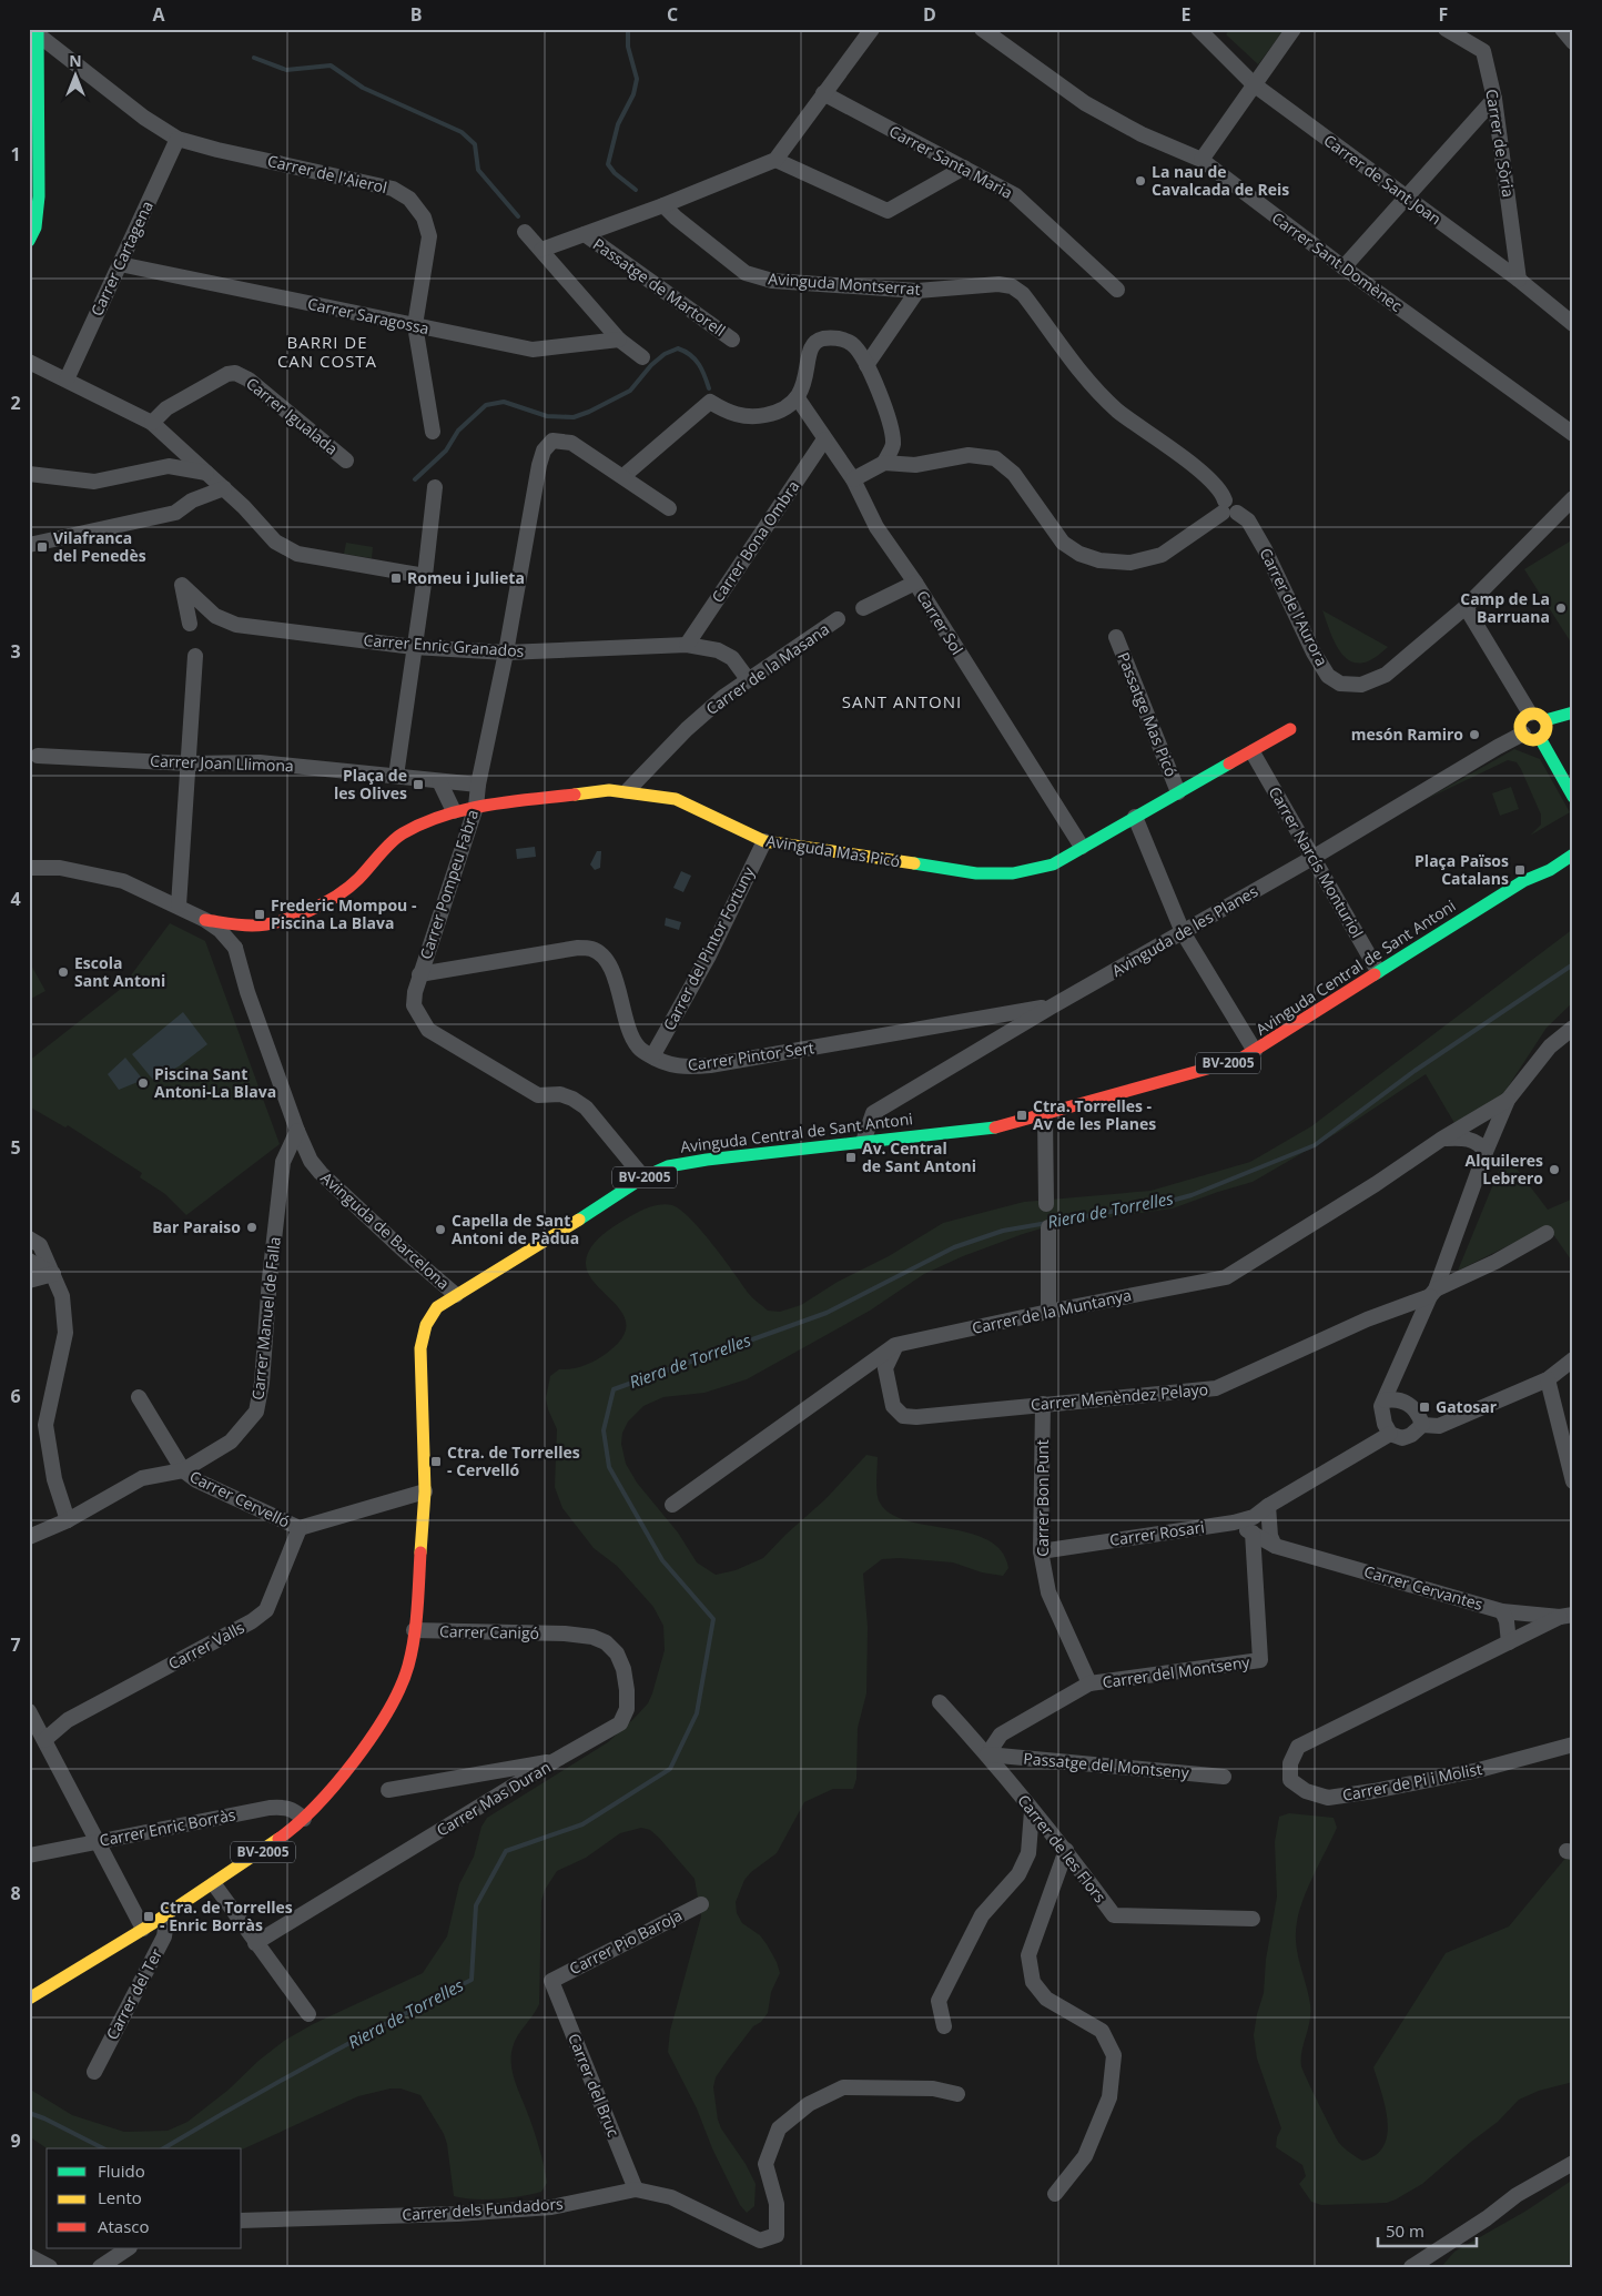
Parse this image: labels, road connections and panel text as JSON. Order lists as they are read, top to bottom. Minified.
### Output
{"streets":{"main road":["Avinguda Mas Picó","Avinguda Central de Sant Antoni","BV-2005"],"street":["Carrer de Sòria","Carrer Santa Maria","Carrer de l'Aierol","Carrer de Sant Joan","Carrer Cartagena","Carrer Sant Domènec","Avinguda Montserrat","Passatge de Martorell","Carrer Saragossa","Carrer Igualada","Carrer Bona Ombra","Carrer de l'Aurora","Carrer Sol","Carrer Enric Granados","Carrer de la Masana","Passatge Mas Picó","Carrer Joan Llimona","Carrer Narcís Monturiol","Carrer Pompeu Fabra","Avinguda de les Planes","Carrer del Pintor Fortuny","Carrer Pintor Sert","Avinguda de Barcelona","Carrer de la Muntanya","Carrer Manuel de Falla","Carrer Menèndez Pelayo","Carrer Bon Punt","Carrer Cervelló","Carrer Rosari","Carrer Cervantes","Carrer Canigó","Carrer Valls","Carrer del Montseny","Passatge del Montseny","Carrer de Pi i Molist","Carrer Mas Duran","Carrer Enric Borràs","Carrer de les Flors","Carrer Pio Baroja","Carrer del Ter","Carrer del Bruc","Carrer dels Fundadors"]},"crossings":[["Carrer de Sòria","Carrer de Sant Joan"],["Carrer de l'Aierol","Carrer Cartagena"],["Carrer de l'Aierol","Carrer Saragossa"],["Carrer Cartagena","Carrer Saragossa"],["Avinguda Montserrat","Carrer de l'Aurora"],["Carrer Bona Ombra","Carrer Sol"],["Carrer Bona Ombra","Carrer Enric Granados"],["Carrer Sol","Avinguda Mas Picó"],["Carrer Enric Granados","Carrer de la Masana"],["Carrer Enric Granados","Carrer Pompeu Fabra"],["Carrer de la Masana","Avinguda Mas Picó"],["Passatge Mas Picó","Avinguda Mas Picó"],["Carrer Joan Llimona","Carrer Pompeu Fabra"],["Avinguda Mas Picó","Carrer Narcís Monturiol"],["Avinguda Mas Picó","Carrer Pompeu Fabra"],["Avinguda Mas Picó","Carrer del Pintor Fortuny"],["Avinguda Mas Picó","Avinguda de Barcelona"],["Carrer Narcís Monturiol","Avinguda de les Planes"],["Carrer Narcís Monturiol","Avinguda Central de Sant Antoni"],["Carrer Pompeu Fabra","Avinguda Central de Sant Antoni"],["Carrer Pompeu Fabra","Carrer Pintor Sert"],["Avinguda de les Planes","Avinguda Central de Sant Antoni"],["Avinguda de les Planes","Carrer Pintor Sert"],["Carrer del Pintor Fortuny","Carrer Pintor Sert"],["Avinguda Central de Sant Antoni","Avinguda de Barcelona"],["Avinguda Central de Sant Antoni","Carrer Cervelló"],["Avinguda Central de Sant Antoni","Carrer Canigó"],["Avinguda Central de Sant Antoni","Carrer Enric Borràs"],["Avinguda Central de Sant Antoni","Carrer del Ter"],["Avinguda de Barcelona","Carrer Manuel de Falla"],["Carrer de la Muntanya","Carrer Menèndez Pelayo"],["Carrer Manuel de Falla","Carrer Cervelló"],["Carrer Menèndez Pelayo","Carrer Bon Punt"],["Carrer Bon Punt","Carrer Rosari"],["Carrer Bon Punt","Carrer del Montseny"],["Carrer Cervelló","Carrer Valls"],["Carrer Rosari","Carrer Cervantes"],["Carrer Cervantes","Carrer del Montseny"],["Carrer Cervantes","Carrer de Pi i Molist"],["Carrer Canigó","Carrer Mas Duran"],["Carrer del Montseny","Passatge del Montseny"],["Carrer del Montseny","Carrer de les Flors"],["Passatge del Montseny","Carrer de les Flors"],["Carrer Pio Baroja","Carrer del Bruc"],["Carrer del Bruc","Carrer dels Fundadors"]],"districts":["BARRI DE CAN COSTA","SANT ANTONI"],"water":["Riera de Torrelles"],"places":{"other":["La nau de Cavalcada de Reis","Camp de La Barruana","mesón Ramiro","Escola Sant Antoni","Piscina Sant Antoni-La Blava","Alquileres Lebrero","Bar Paraiso","Capella de Sant Antoni de Pàdua"],"transit":["Vilafranca del Penedès","Romeu i Julieta","Plaça de les Olives","Plaça Països Catalans","Frederic Mompou - Piscina La Blava","Ctra. Torrelles - Av de les Planes","Av. Central de Sant Antoni","Gatosar","Ctra. de Torrelles - Cervelló","Ctra. de Torrelles - Enric Borràs"]},"legend":["Fluido","Lento","Atasco"],"scale_bar":"50 m","north":"top","grid":{"columns":["A","B","C","D","E","F"],"rows":["1","2","3","4","5","6","7","8","9"]}}
